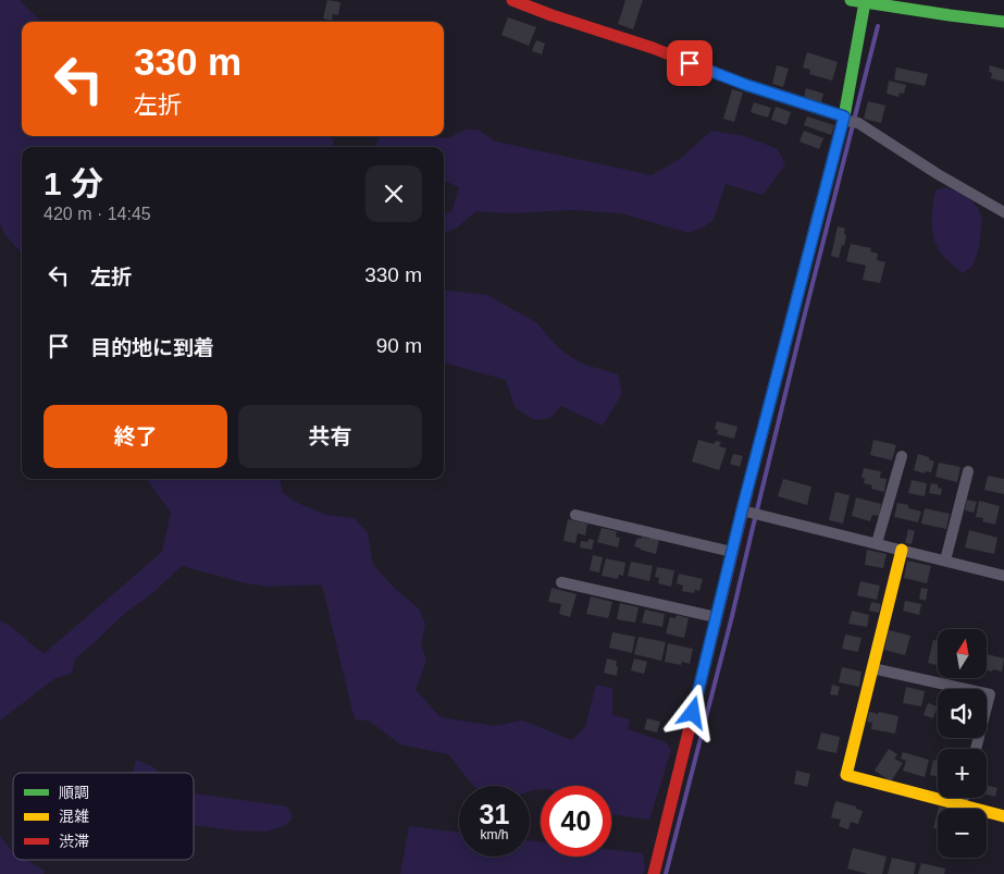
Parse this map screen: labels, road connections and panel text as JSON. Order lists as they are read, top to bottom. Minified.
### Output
{"legend":["順調","混雑","渋滞"],"north":"top","page":{"turn":["330 m","左折"],"heading":["1 分","420 m · 14:45"],"list":[{"name":"左折","value":"330 m"},{"name":"目的地に到着","value":"90 m"}],"buttons":["終了","共有"],"map_buttons":["+","−"],"speed":"31 km/h","limit":"40"}}
